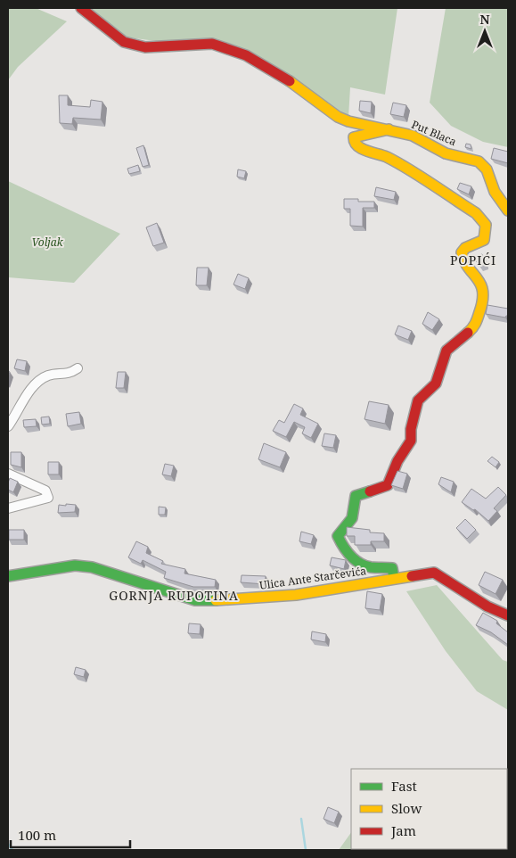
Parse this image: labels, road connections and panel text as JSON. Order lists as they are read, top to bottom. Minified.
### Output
{"streets":{"street":["Put Blaca","Ulica Ante Starčevića"]},"districts":["POPIĆI","GORNJA RUPOTINA"],"parks":["Voljak"],"legend":["Fast","Slow","Jam"],"scale_bar":"100 m","north":"top"}
